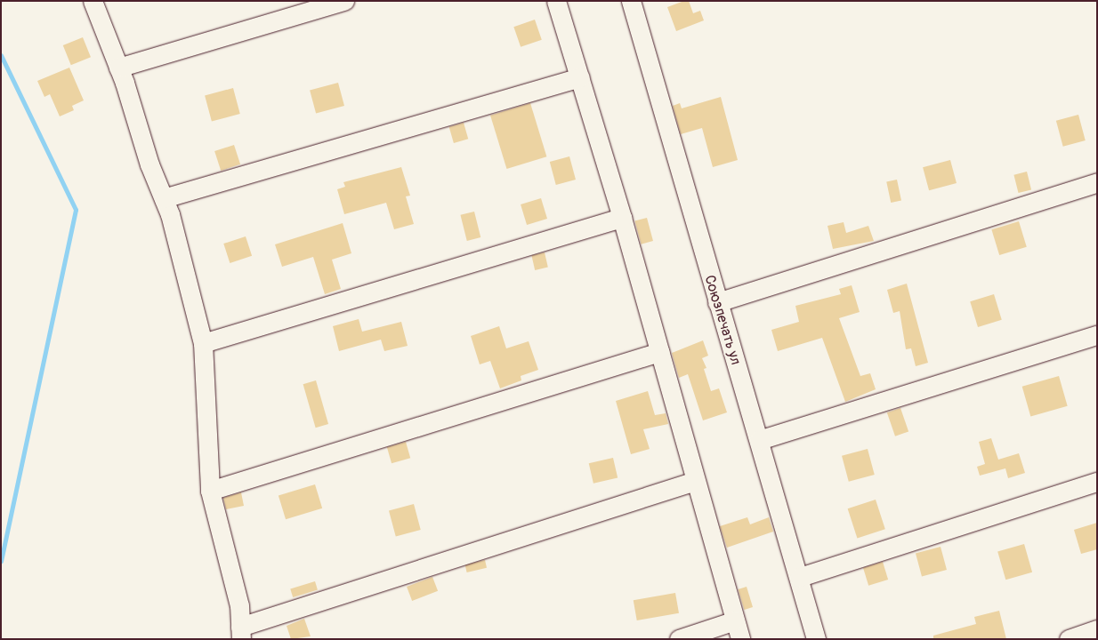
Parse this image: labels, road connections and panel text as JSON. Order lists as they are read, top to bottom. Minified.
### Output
{"streets":{"street":["Союзпечать ул"]}}
